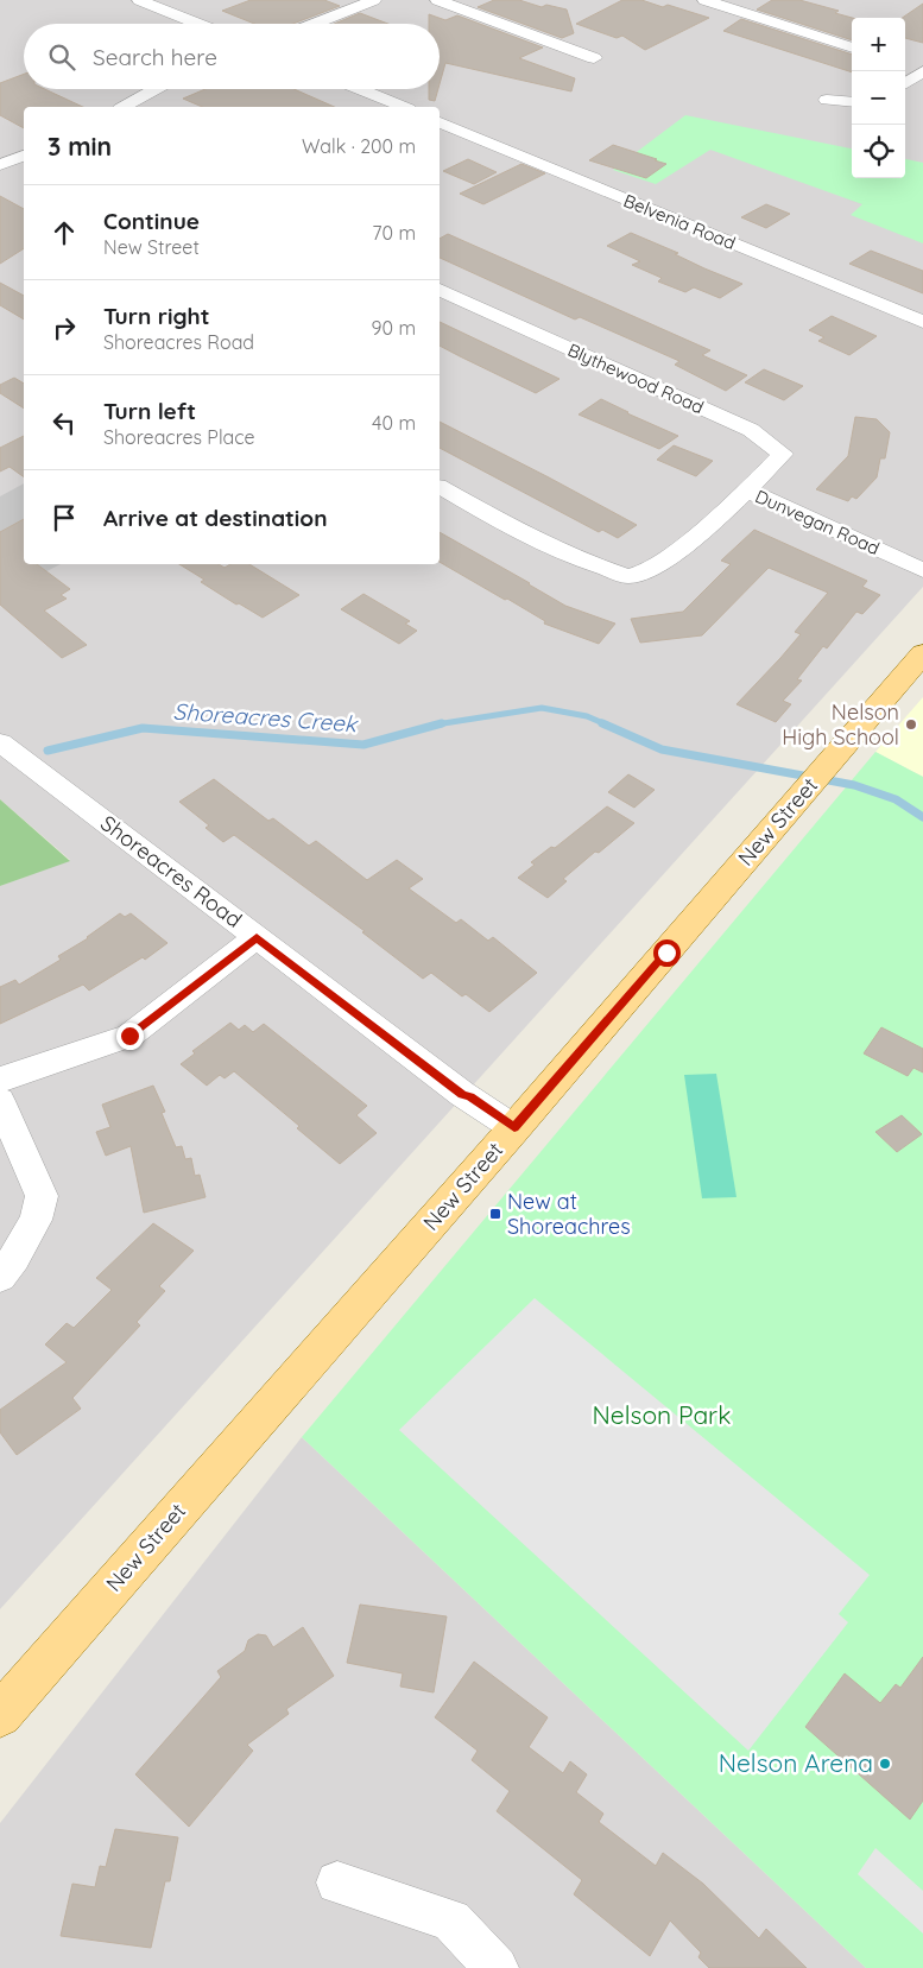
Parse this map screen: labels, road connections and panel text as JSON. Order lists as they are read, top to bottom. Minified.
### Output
{"streets":{"main road":["New Street"],"street":["Belvenia Road","Blythewood Road","Dunvegan Road","Shoreacres Road"]},"crossings":[["Blythewood Road","Dunvegan Road"],["New Street","Shoreacres Road"]],"water":["Shoreacres Creek"],"parks":["Nelson Park"],"places":{"other":["Nelson High School","Nelson Arena"],"transit":["New at Shoreachres"]},"page":{"map_buttons":["+","−"],"search":"Search here","heading":["3 min","Walk · 200 m"],"list":[["Continue","New Street","70 m"],["Turn right","Shoreacres Road","90 m"],["Turn left","Shoreacres Place","40 m"],"Arrive at destination"]}}
